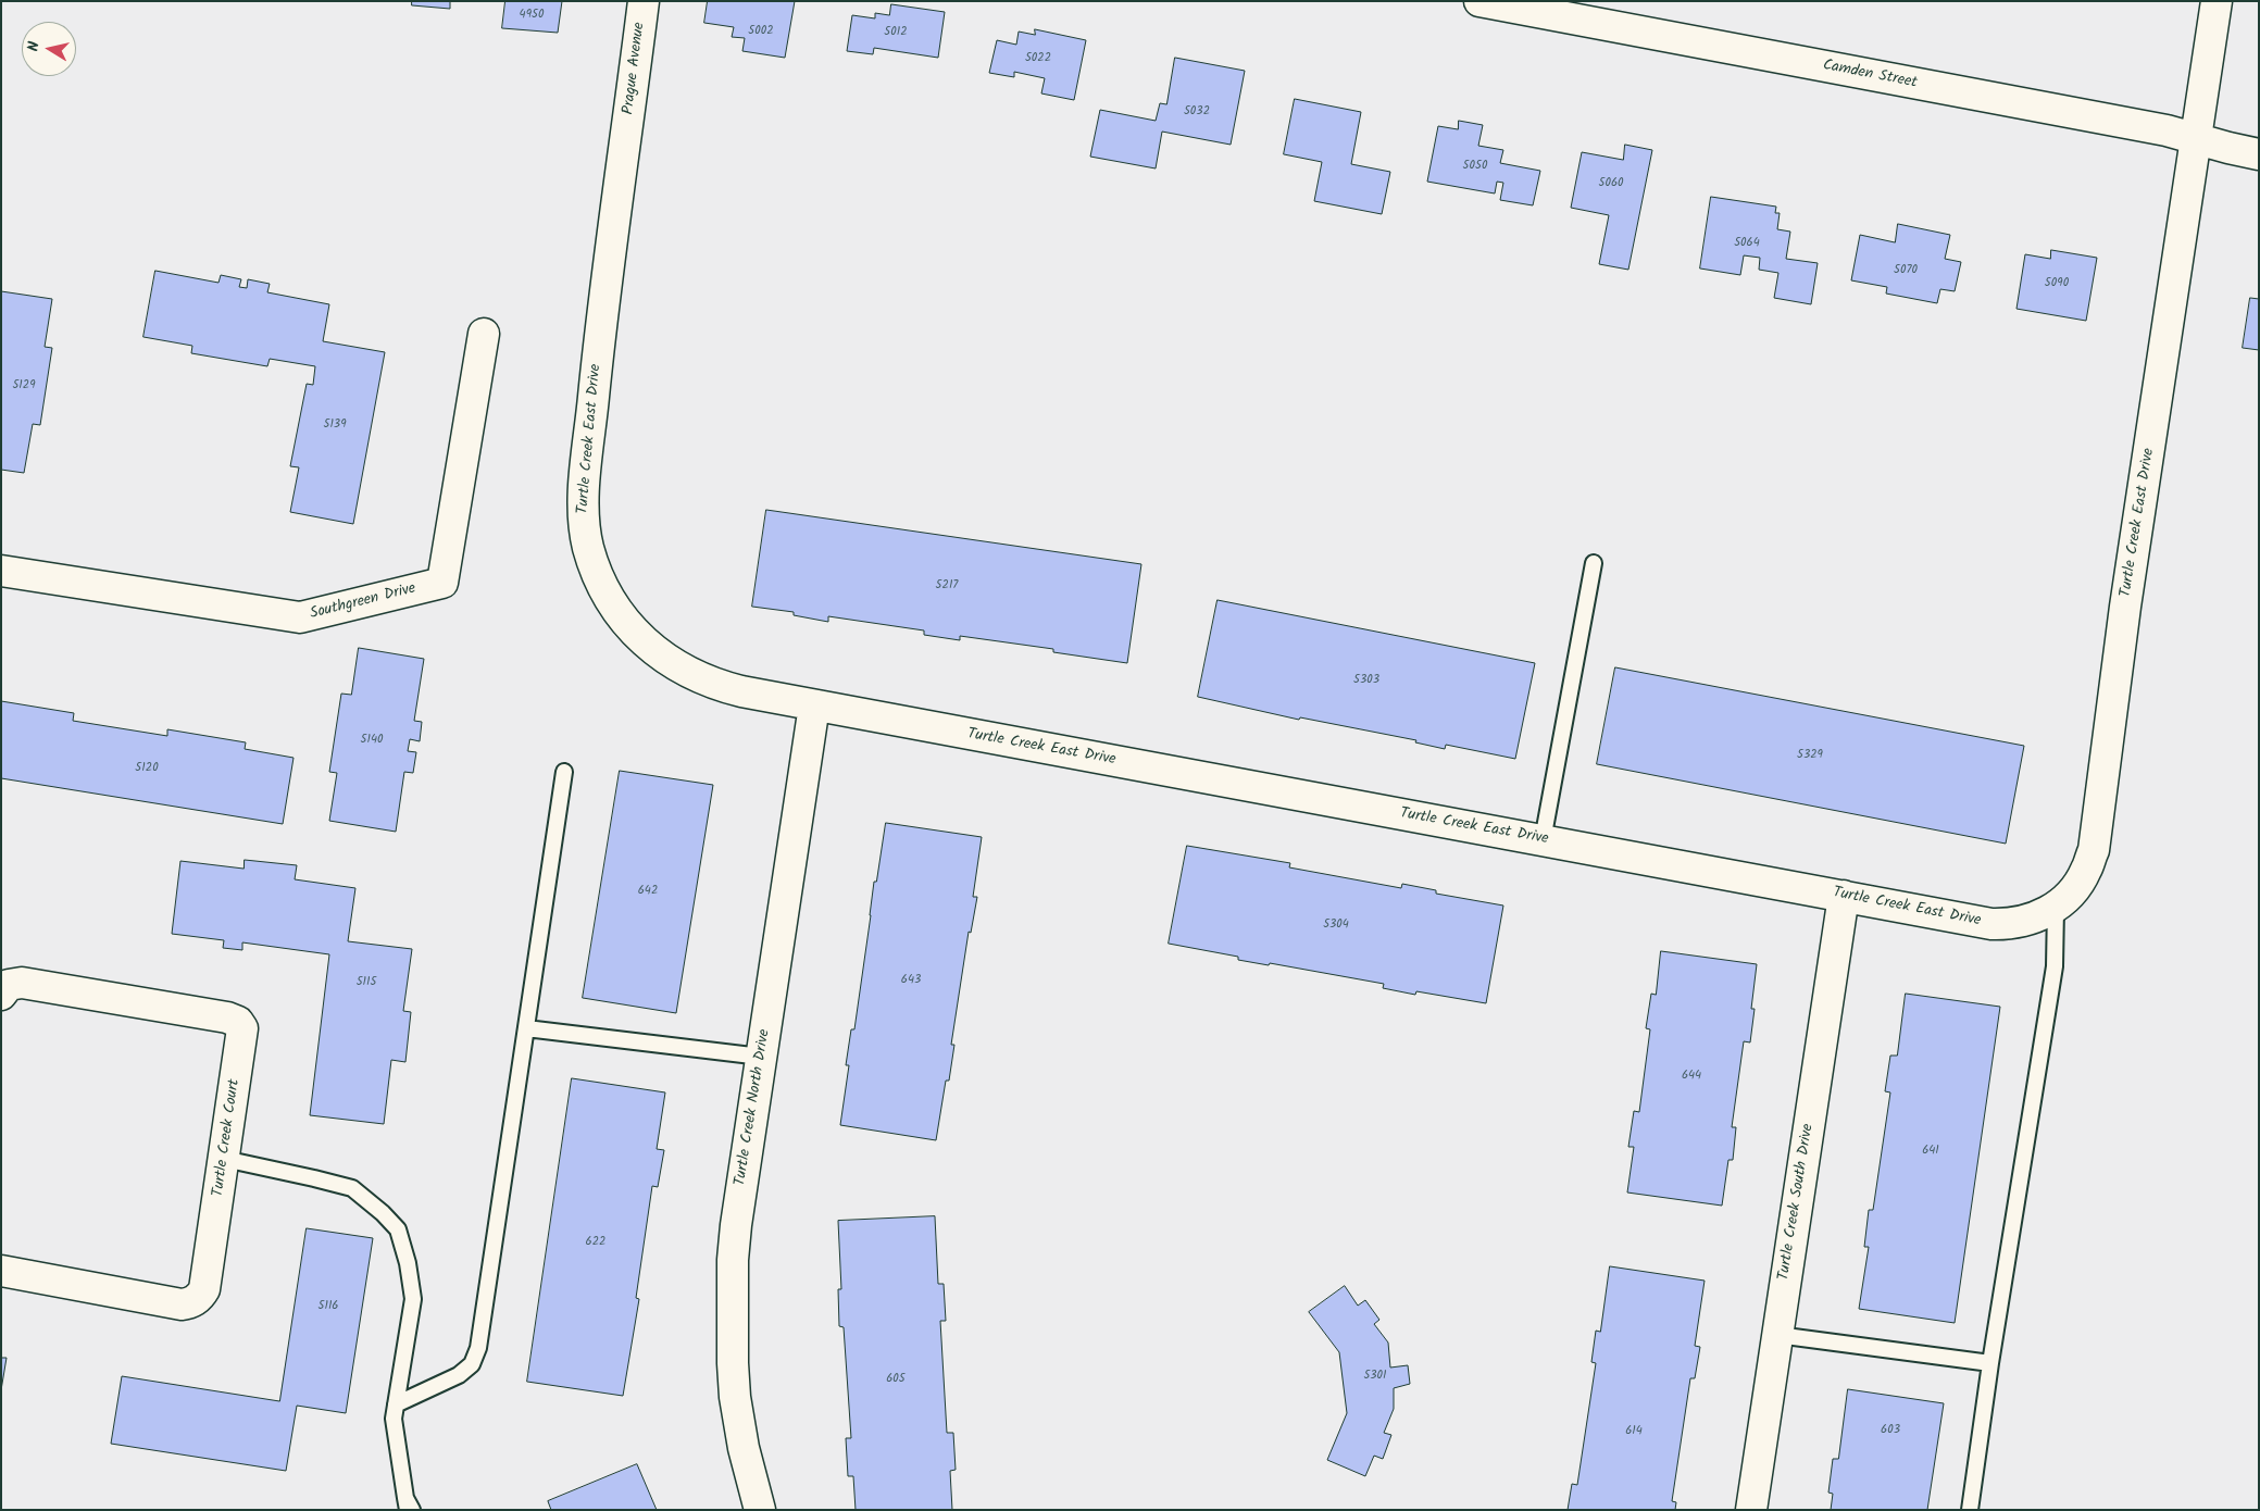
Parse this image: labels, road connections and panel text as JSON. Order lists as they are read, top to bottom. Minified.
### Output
{"streets":{"street":["Prague Avenue","Camden Street","Turtle Creek East Drive","Southgreen Drive","Turtle Creek North Drive","Turtle Creek Court","Turtle Creek South Drive"]},"crossings":[["Prague Avenue","Turtle Creek East Drive"],["Camden Street","Turtle Creek East Drive"],["Turtle Creek East Drive","Turtle Creek North Drive"],["Turtle Creek East Drive","Turtle Creek South Drive"]],"house_numbers":["4950","5002","5012","5022","5032","5050","5060","5064","5070","5090","5129","5139","5217","5303","5140","5329","5120","642","5304","643","5115","644","641","622","5116","5301","605","603","614"],"north":"left"}
